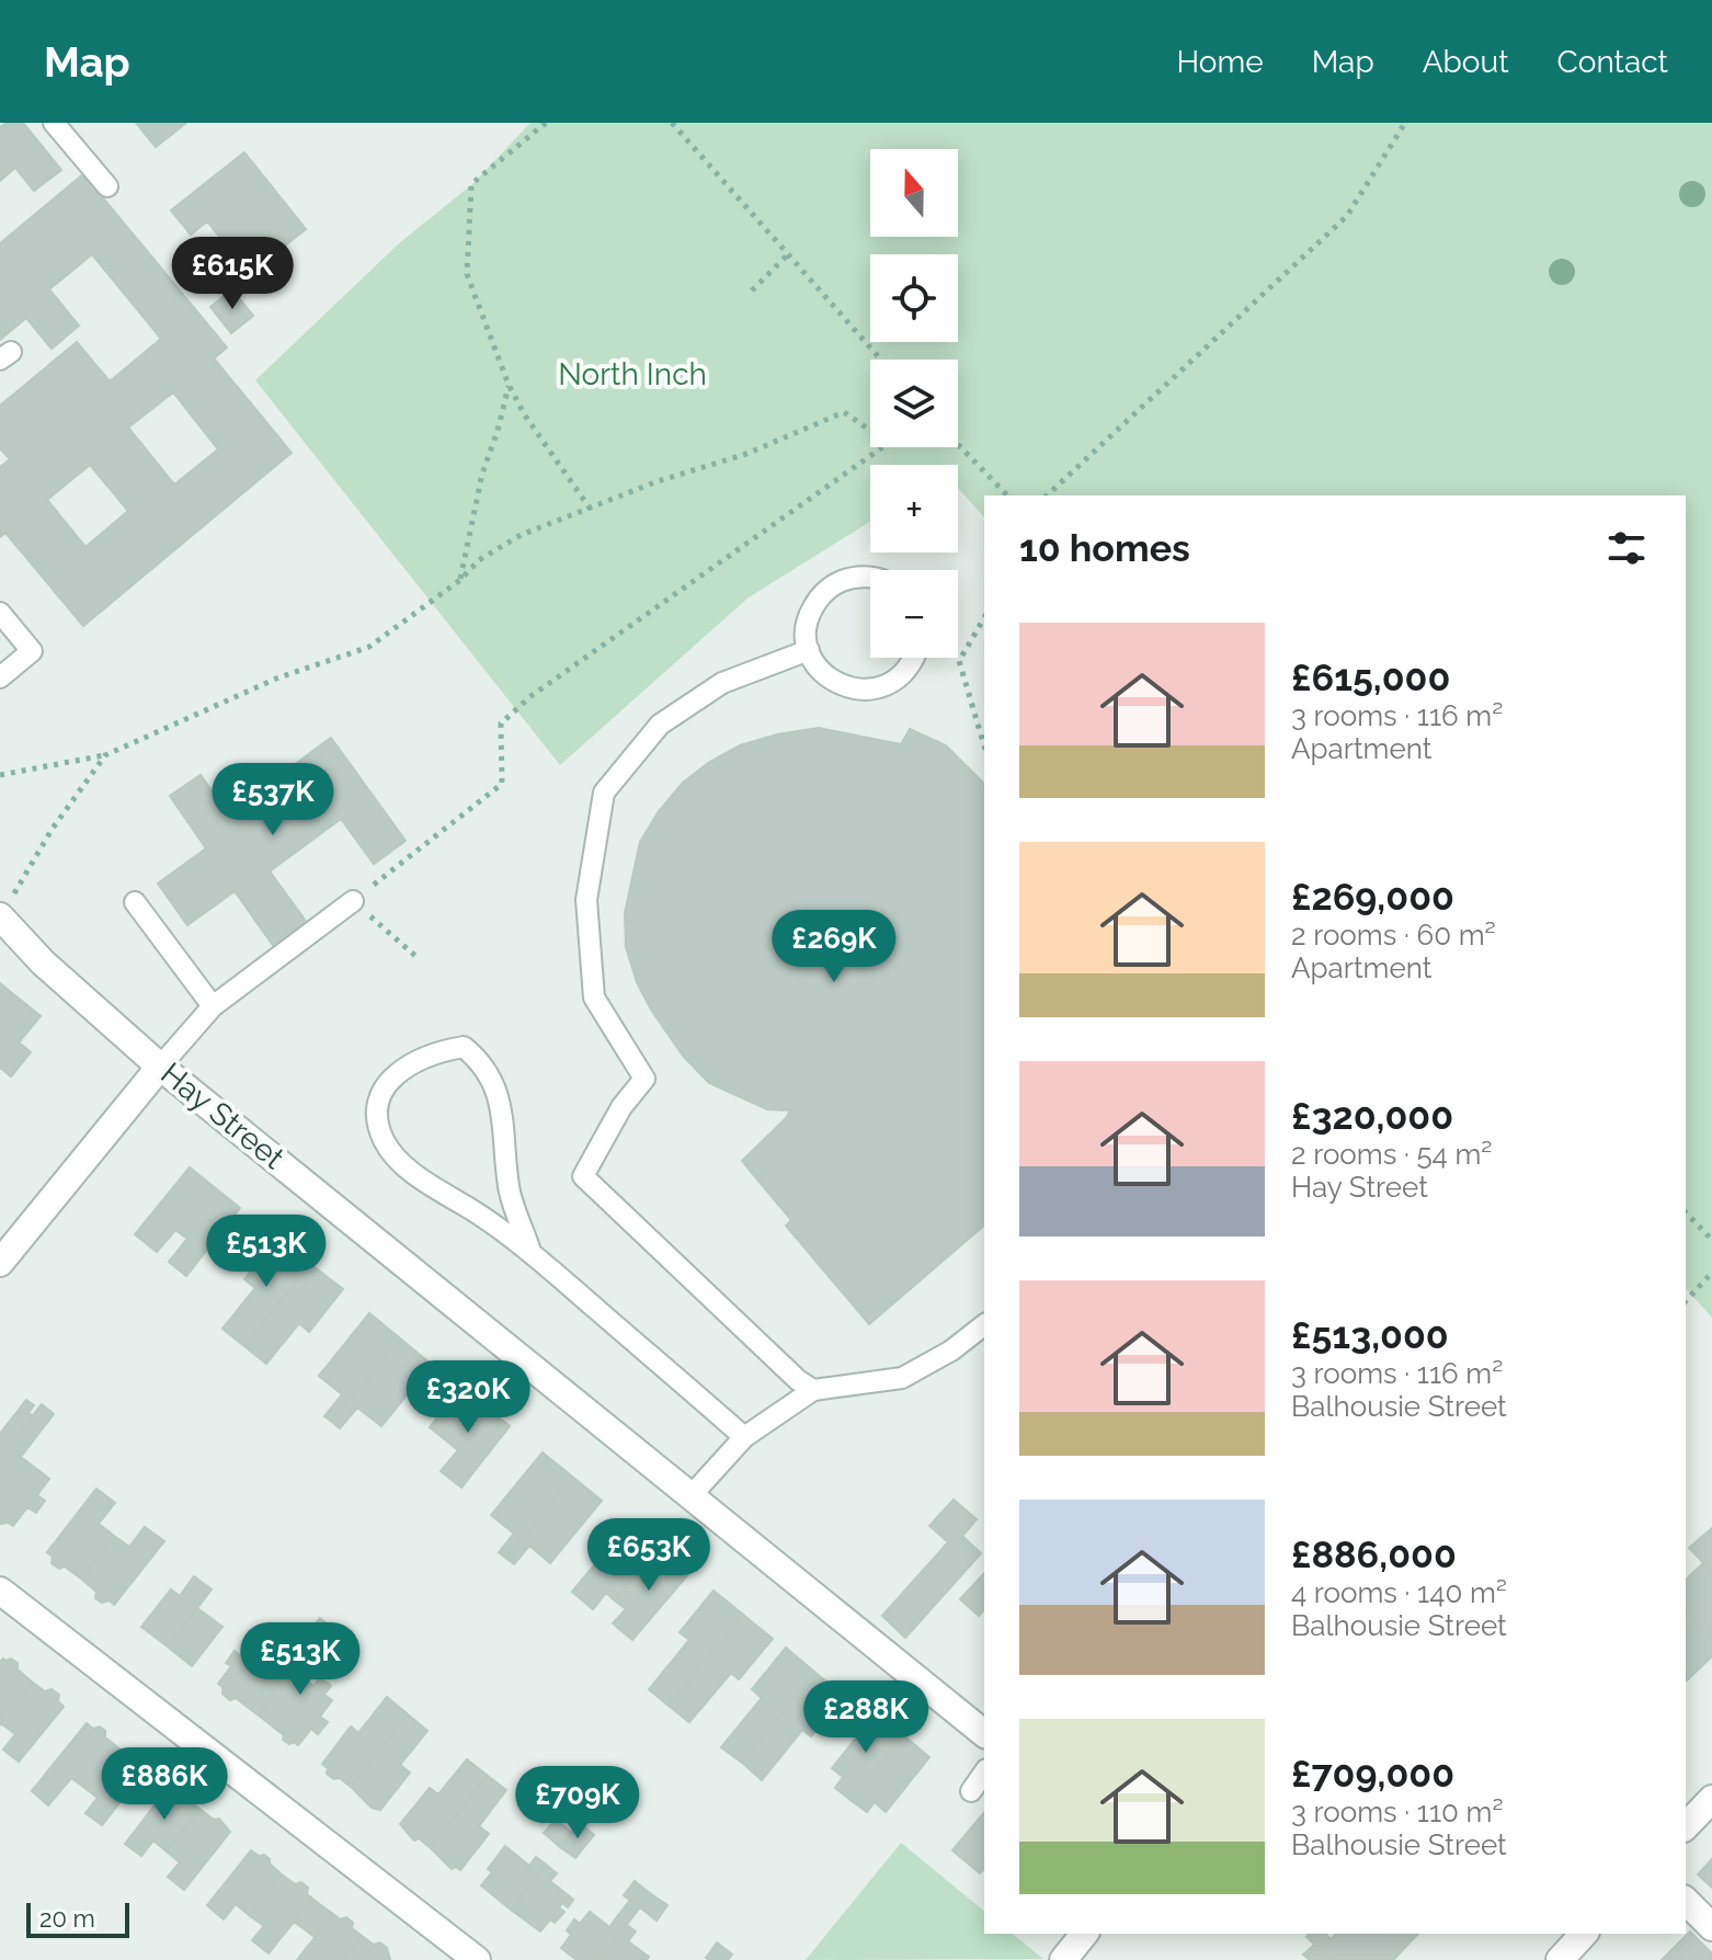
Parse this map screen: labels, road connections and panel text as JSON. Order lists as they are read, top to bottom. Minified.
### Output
{"streets":{"street":["Hay Street"]},"parks":["North Inch"],"scale_bar":"20 m","north":"top","page":{"header":"Map","nav":["Home","Map","About","Contact"],"map_buttons":["+","−"],"price":["£615K","£537K","£269K","£513K","£320K","£653K","£513K","£288K","£886K","£709K"],"heading":"10 homes","list":[{"name":"£615,000","note":"3 rooms · 116 m² · Apartment"},{"name":"£269,000","note":"2 rooms · 60 m² · Apartment"},{"name":"£320,000","note":"2 rooms · 54 m² · Hay Street"},{"name":"£513,000","note":"3 rooms · 116 m² · Balhousie Street"},{"name":"£886,000","note":"4 rooms · 140 m² · Balhousie Street"},{"name":"£709,000","note":"3 rooms · 110 m² · Balhousie Street"}],"scale":"20 m"}}
